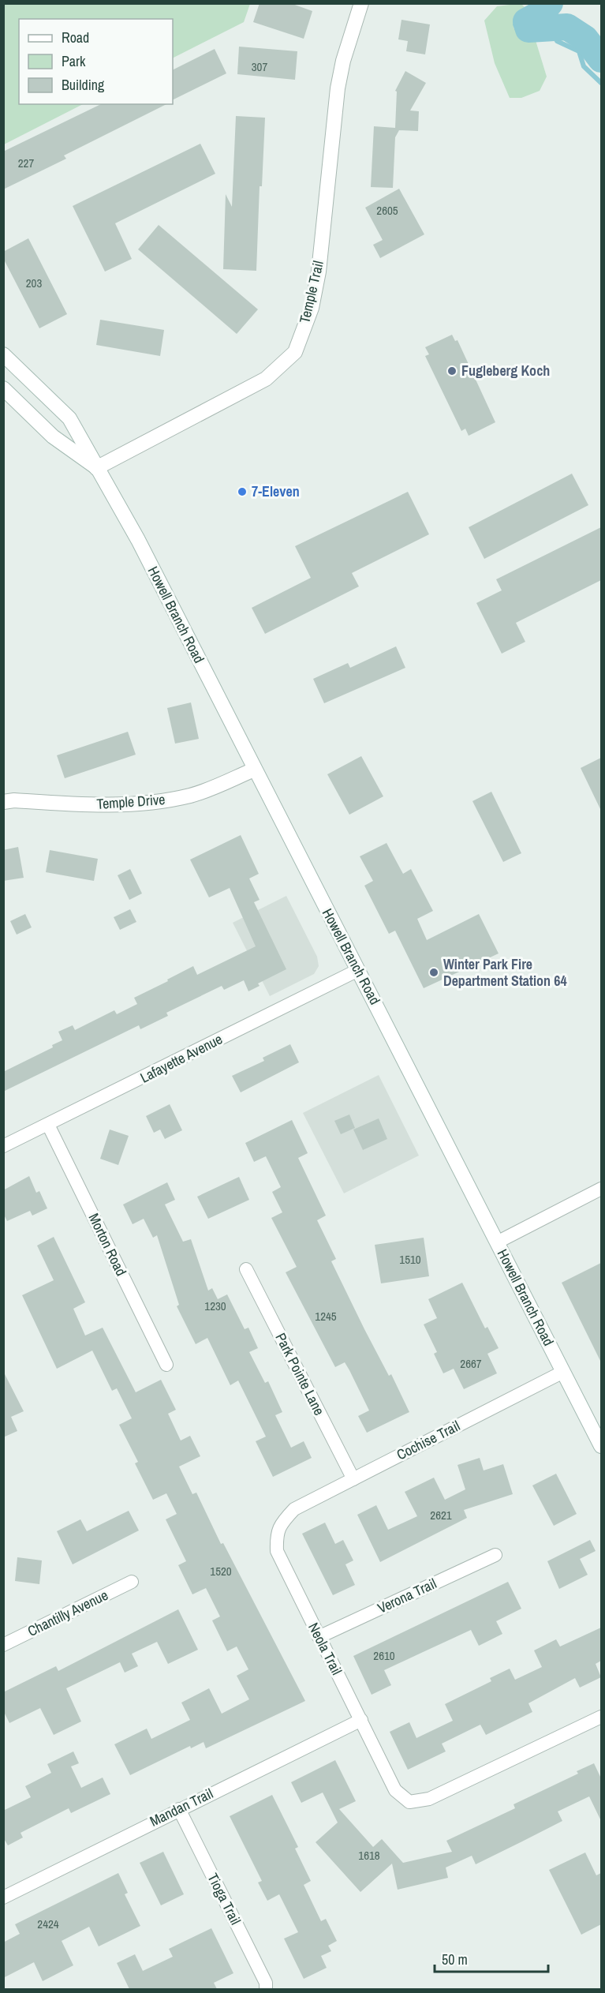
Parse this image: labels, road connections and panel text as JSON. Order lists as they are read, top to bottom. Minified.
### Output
{"streets":{"main road":["Temple Trail","Howell Branch Road","Temple Drive"],"street":["Lafayette Avenue","Morton Road","Park Pointe Lane","Cochise Trail","Verona Trail","Chantilly Avenue","Neola Trail","Mandan Trail","Tioga Trail"]},"crossings":[["Temple Trail","Howell Branch Road"],["Howell Branch Road","Temple Drive"],["Howell Branch Road","Lafayette Avenue"],["Howell Branch Road","Cochise Trail"],["Lafayette Avenue","Morton Road"],["Park Pointe Lane","Cochise Trail"],["Cochise Trail","Neola Trail"],["Verona Trail","Neola Trail"],["Neola Trail","Mandan Trail"],["Mandan Trail","Tioga Trail"]],"places":["Fugleberg Koch","7-Eleven","Winter Park Fire Department Station 64"],"house_numbers":["307","227","2605","203","1510","1230","1245","2667","2621","1520","2610","1618","2424"],"legend":["Road","Park","Building"],"scale_bar":"50 m"}
